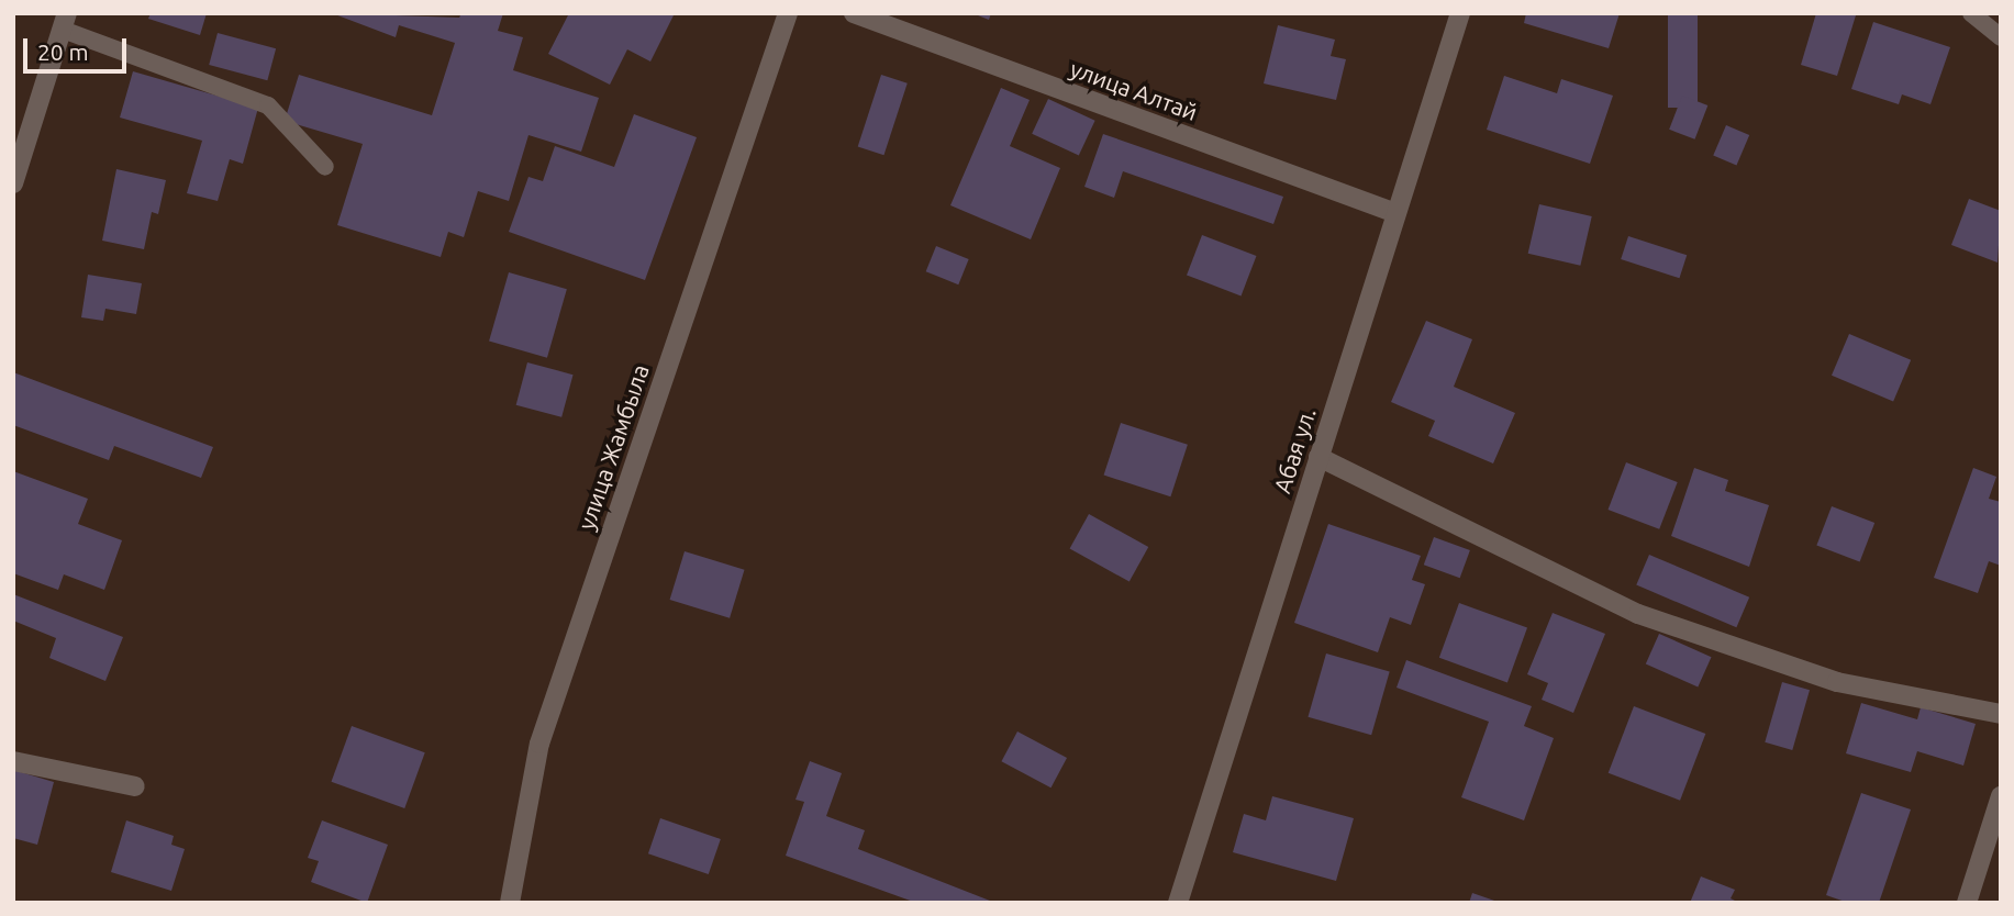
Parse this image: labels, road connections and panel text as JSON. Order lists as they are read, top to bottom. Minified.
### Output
{"streets":{"street":["улица Алтай","улица Жамбыла","Абая ул."]},"crossings":[["улица Алтай","Абая ул."]],"scale_bar":"20 m"}
